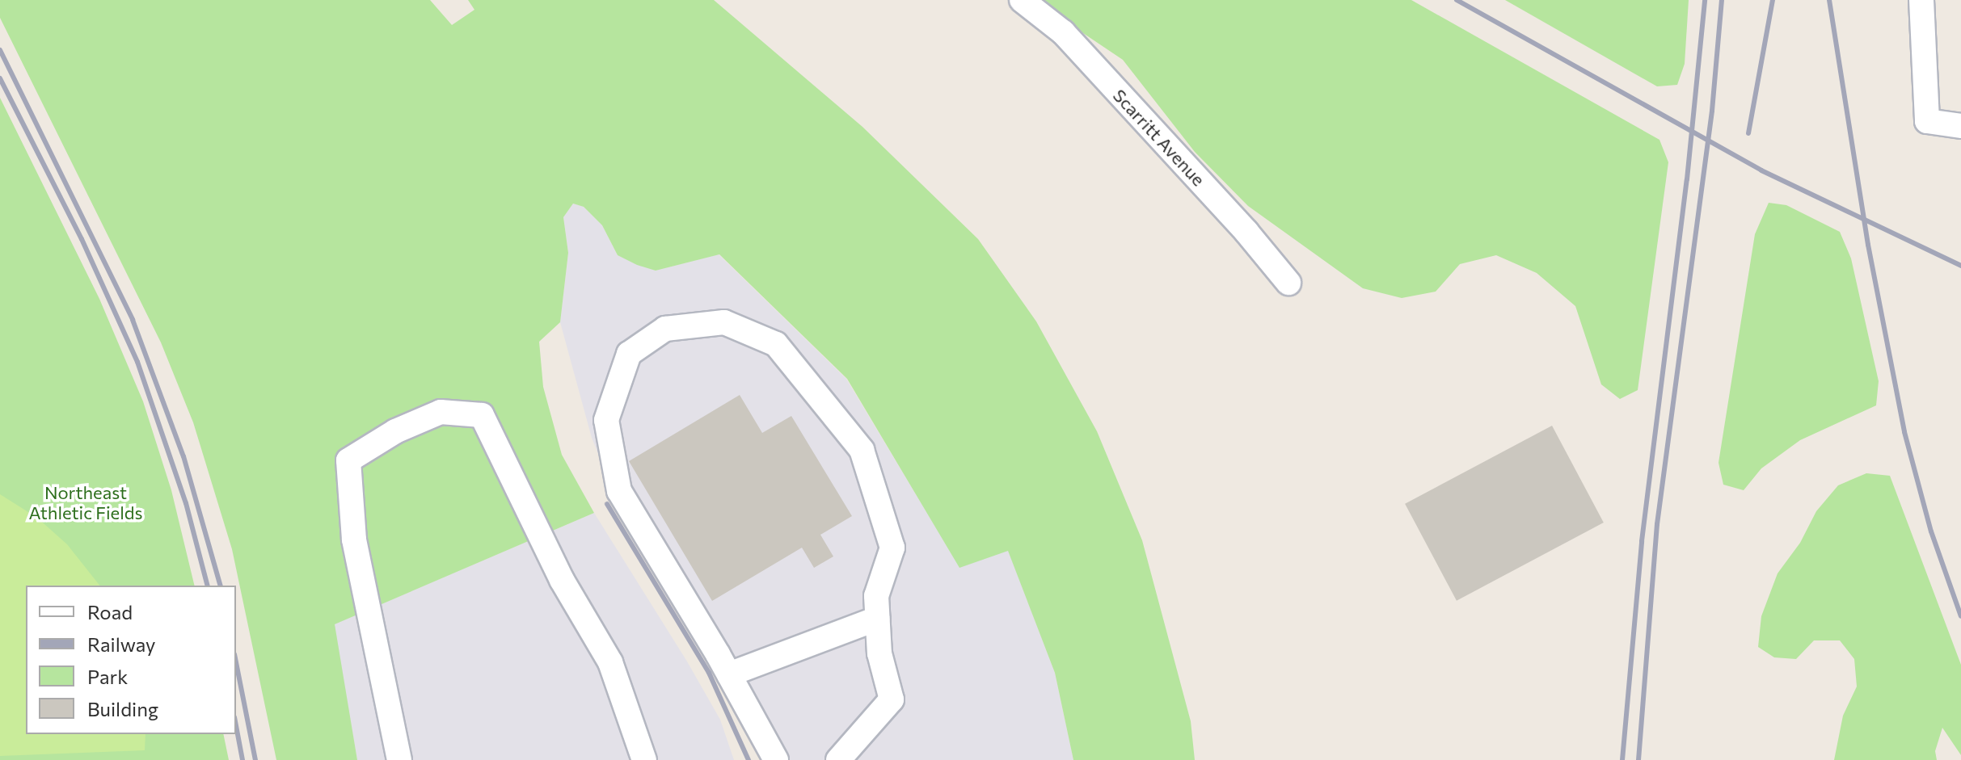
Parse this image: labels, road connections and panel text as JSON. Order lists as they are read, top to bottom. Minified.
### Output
{"streets":{"lane":["Scarritt Avenue"]},"parks":["Northeast Athletic Fields"],"legend":["Road","Railway","Park","Building"]}
